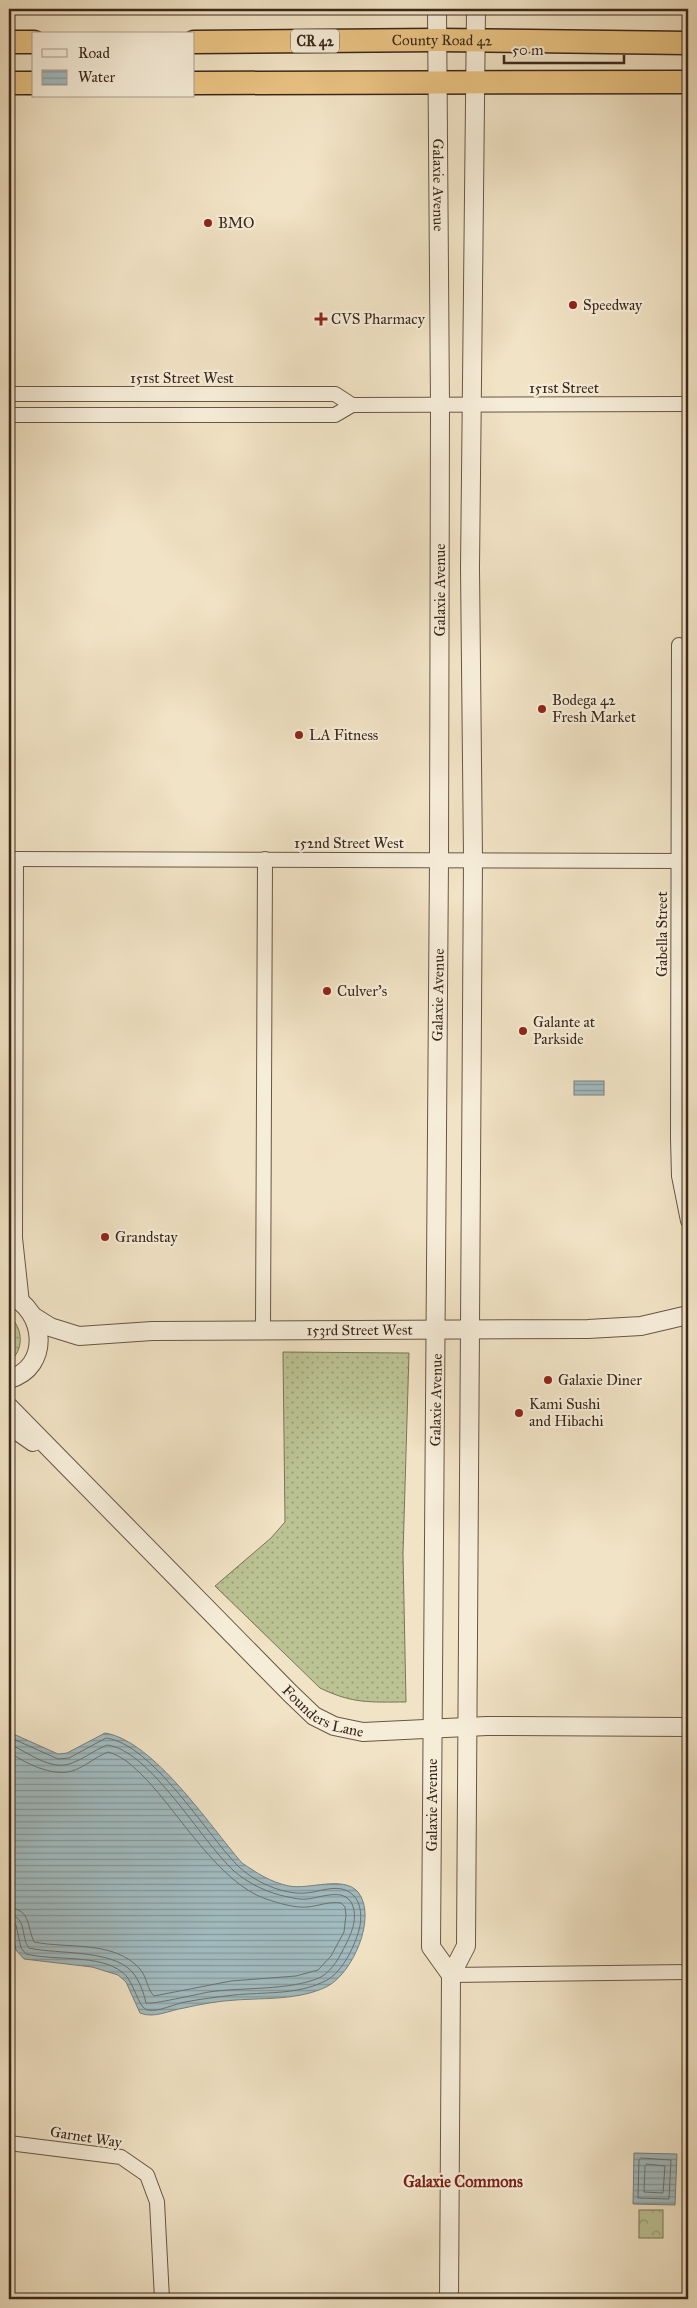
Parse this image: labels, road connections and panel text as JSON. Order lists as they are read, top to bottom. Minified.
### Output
{"streets":{"highway":["CR 42","County Road 42"],"street":["Galaxie Avenue","151st Street West","151st Street","152nd Street West","Gabella Street","153rd Street West","Founders Lane","Garnet Way"]},"crossings":[["County Road 42","Galaxie Avenue"],["Galaxie Avenue","151st Street West"],["Galaxie Avenue","151st Street"],["Galaxie Avenue","152nd Street West"],["Galaxie Avenue","153rd Street West"],["Galaxie Avenue","Founders Lane"],["151st Street West","151st Street"],["152nd Street West","Gabella Street"]],"districts":["Galaxie Commons"],"places":{"other":["BMO","Speedway","Bodega 42 Fresh Market","LA Fitness","Culver's","Galante at Parkside","Grandstay","Galaxie Diner","Kami Sushi and Hibachi"],"health":["CVS Pharmacy"]},"legend":["Road","Water"],"scale_bar":"50 m"}
